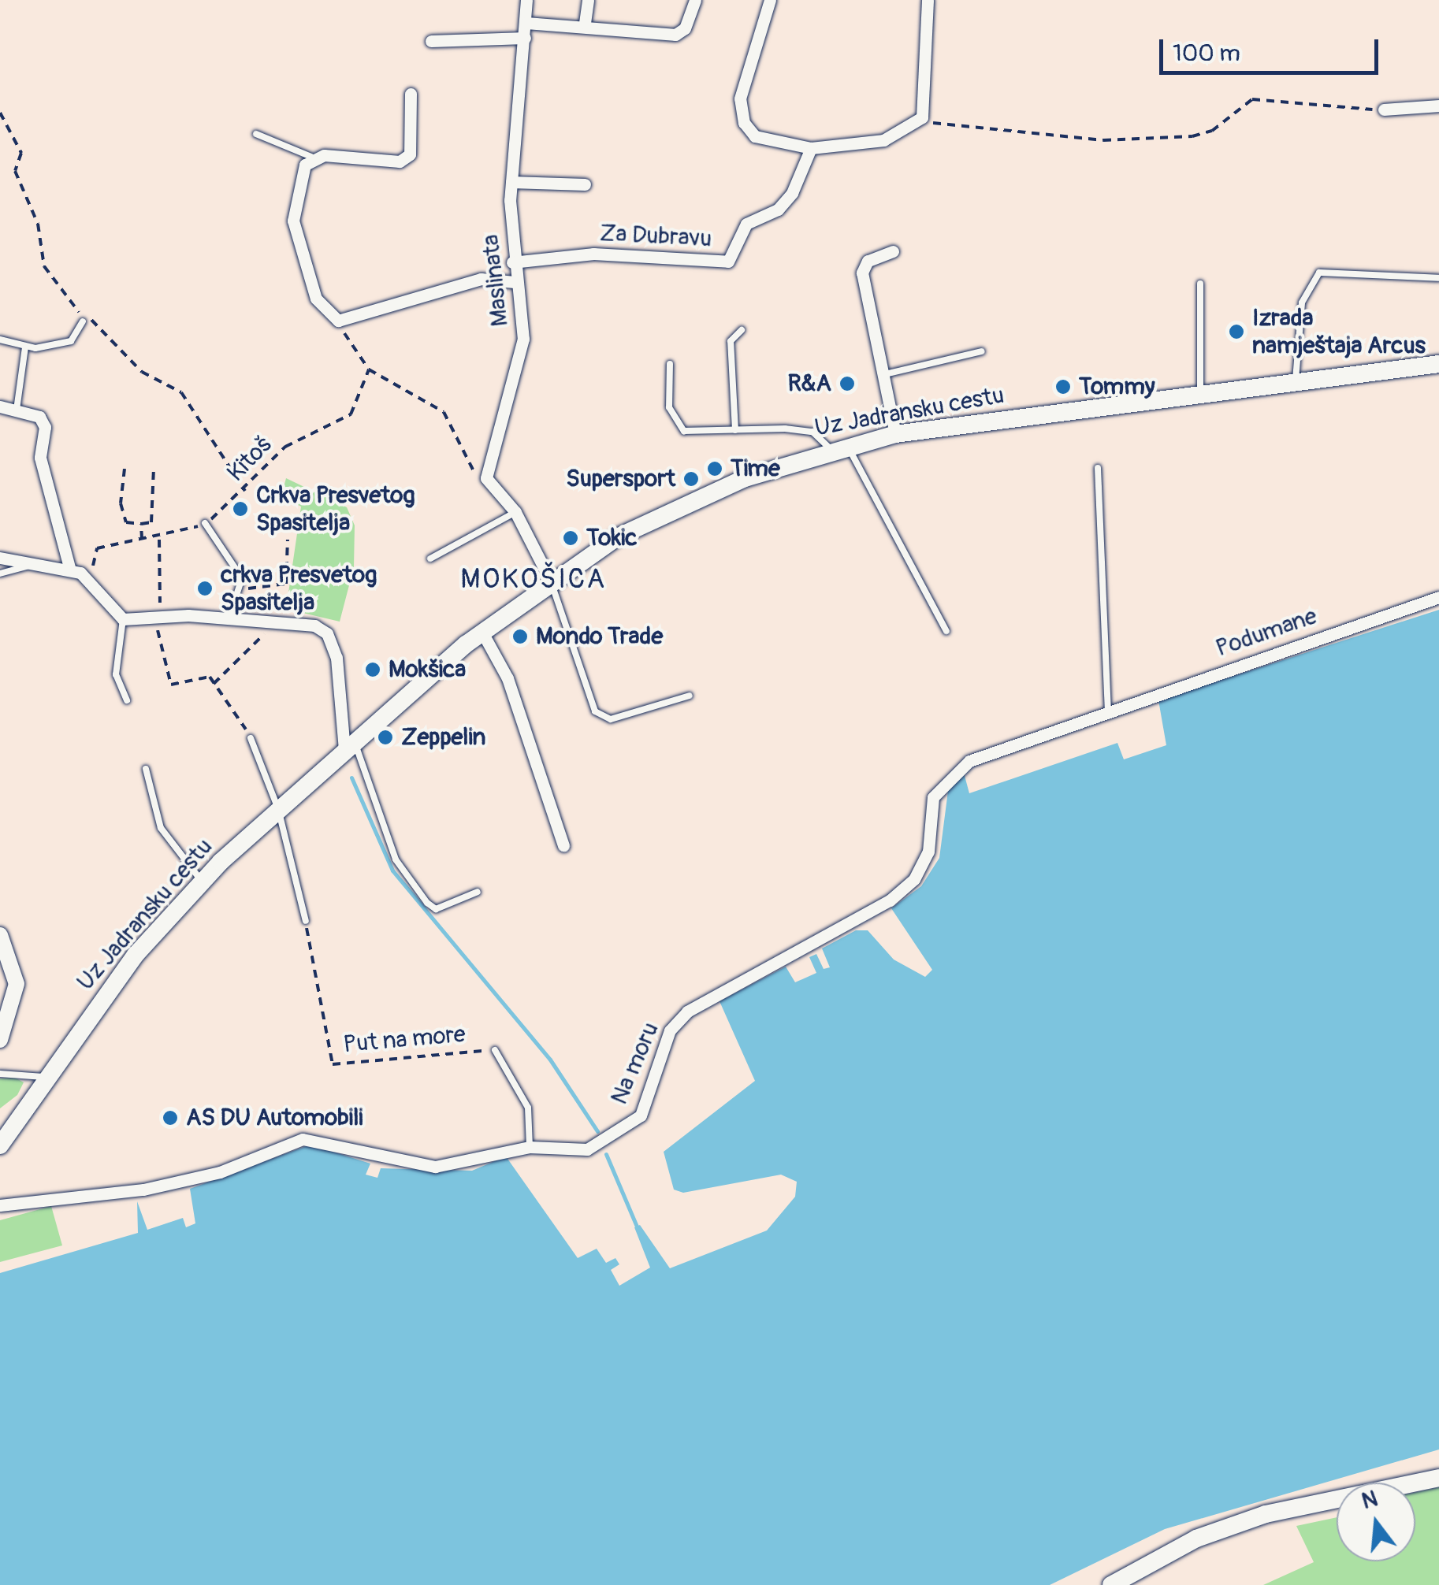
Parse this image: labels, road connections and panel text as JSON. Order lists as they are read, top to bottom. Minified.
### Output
{"streets":{"main road":["Uz Jadransku cestu"],"street":["Za Dubravu","Maslinata","Podumane","Na moru"],"lane":["Put na more"],"path":["Kitoš"]},"crossings":[["Za Dubravu","Maslinata"],["Podumane","Na moru"],["Put na more","Na moru"]],"districts":["MOKOŠICA"],"places":["Izrada namještaja Arcus","R&A","Tommy","Time","Supersport","Crkva Presvetog Spasitelja","Tokic","crkva Presvetog Spasitelja","Mondo Trade","Mokšica","Zeppelin","AS DU Automobili"],"scale_bar":"100 m","north":"top"}
